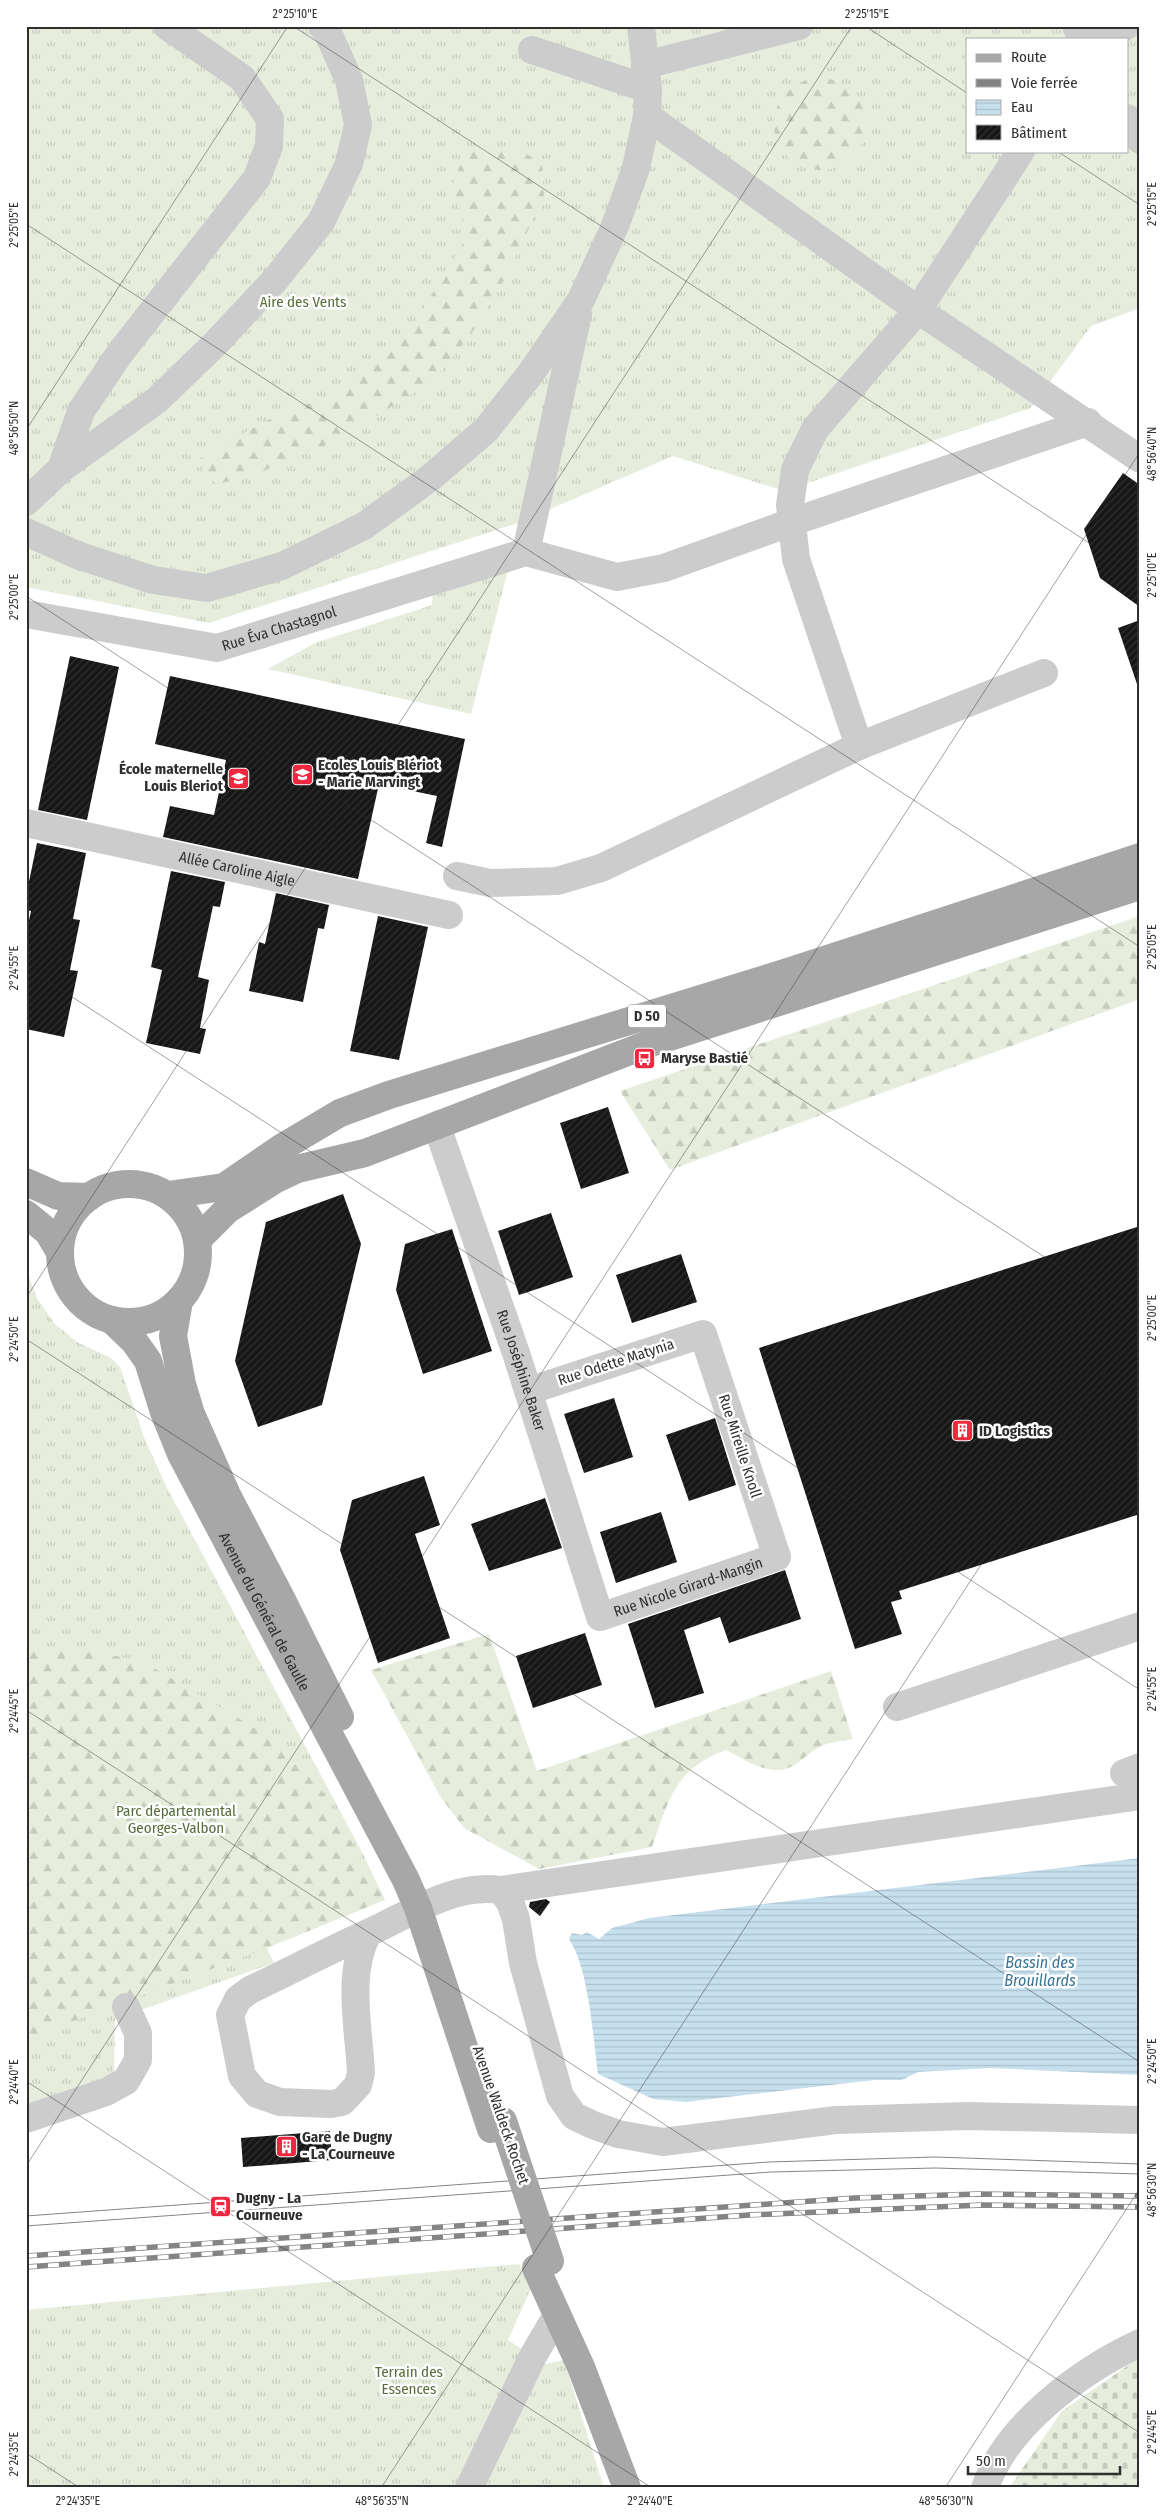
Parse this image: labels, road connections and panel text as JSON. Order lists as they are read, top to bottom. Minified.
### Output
{"streets":{"main road":["D 50","Avenue du Général de Gaulle","Avenue Waldeck Rochet"],"street":["Rue Éva Chastagnol","Allée Caroline Aigle","Rue Odette Matynia","Rue Joséphine Baker","Rue Mireille Knoll","Rue Nicole Girard-Mangin"]},"crossings":[["D 50","Rue Joséphine Baker"],["D 50","Avenue du Général de Gaulle"],["Rue Odette Matynia","Rue Joséphine Baker"],["Rue Odette Matynia","Rue Mireille Knoll"],["Rue Joséphine Baker","Rue Nicole Girard-Mangin"],["Rue Mireille Knoll","Rue Nicole Girard-Mangin"],["Avenue du Général de Gaulle","Avenue Waldeck Rochet"]],"water":["Bassin des Brouillards"],"parks":["Aire des Vents","Parc départemental Georges-Valbon","Terrain des Essences"],"places":{"school or university":["Ecoles Louis Blériot - Marie Marvingt","École maternelle Louis Bleriot"],"bus stop":["Maryse Bastié"],"building":["ID Logistics","Gare de Dugny - La Courneuve"],"station":["Dugny - La Courneuve"]},"legend":["Route","Voie ferrée","Eau","Bâtiment"],"scale_bar":"50 m","coordinates":["2°25'10\"E","2°25'15\"E","2°25'05\"E","48°56'50\"N","48°56'40\"N","2°25'00\"E","2°24'55\"E","2°24'50\"E","2°24'45\"E","2°24'40\"E","48°56'30\"N","2°24'35\"E","48°56'35\"N"]}
